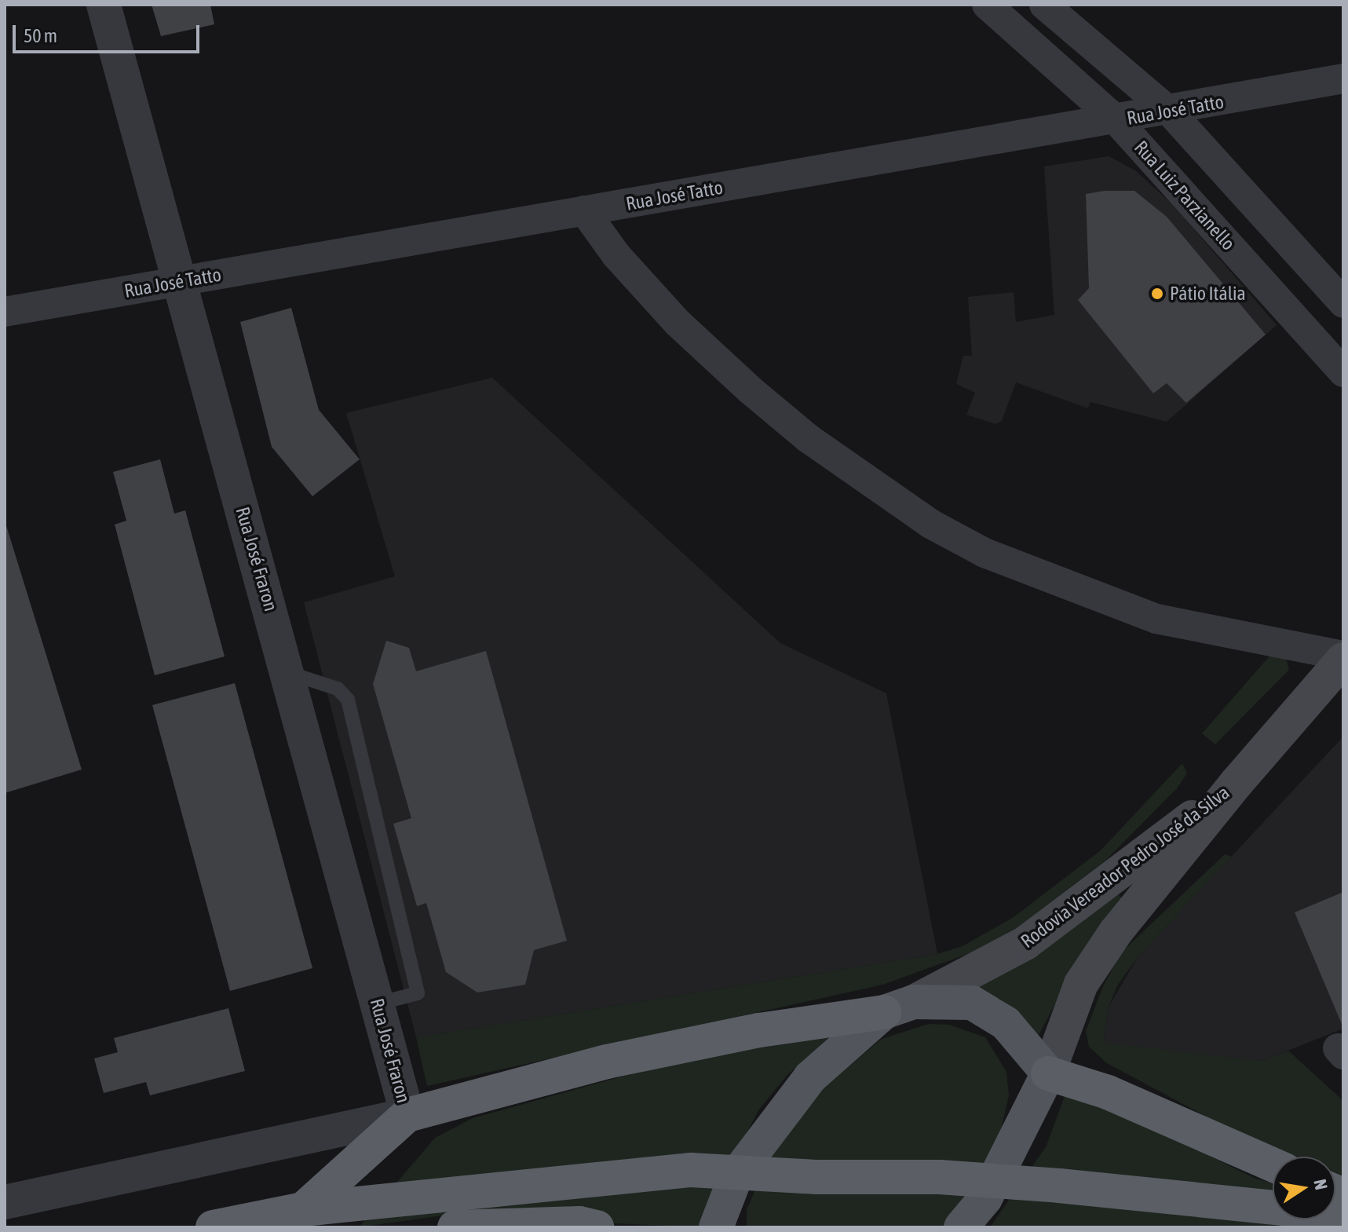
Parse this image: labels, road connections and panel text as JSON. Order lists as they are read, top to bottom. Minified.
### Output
{"streets":{"main road":["Rodovia Vereador Pedro José da Silva"],"street":["Rua José Tatto","Rua Luiz Parzianello","Rua José Fraron"]},"crossings":[["Rua José Tatto","Rua Luiz Parzianello"],["Rua José Tatto","Rua José Fraron"]],"places":["Pátio Itália"],"scale_bar":"50 m","north":"right"}
